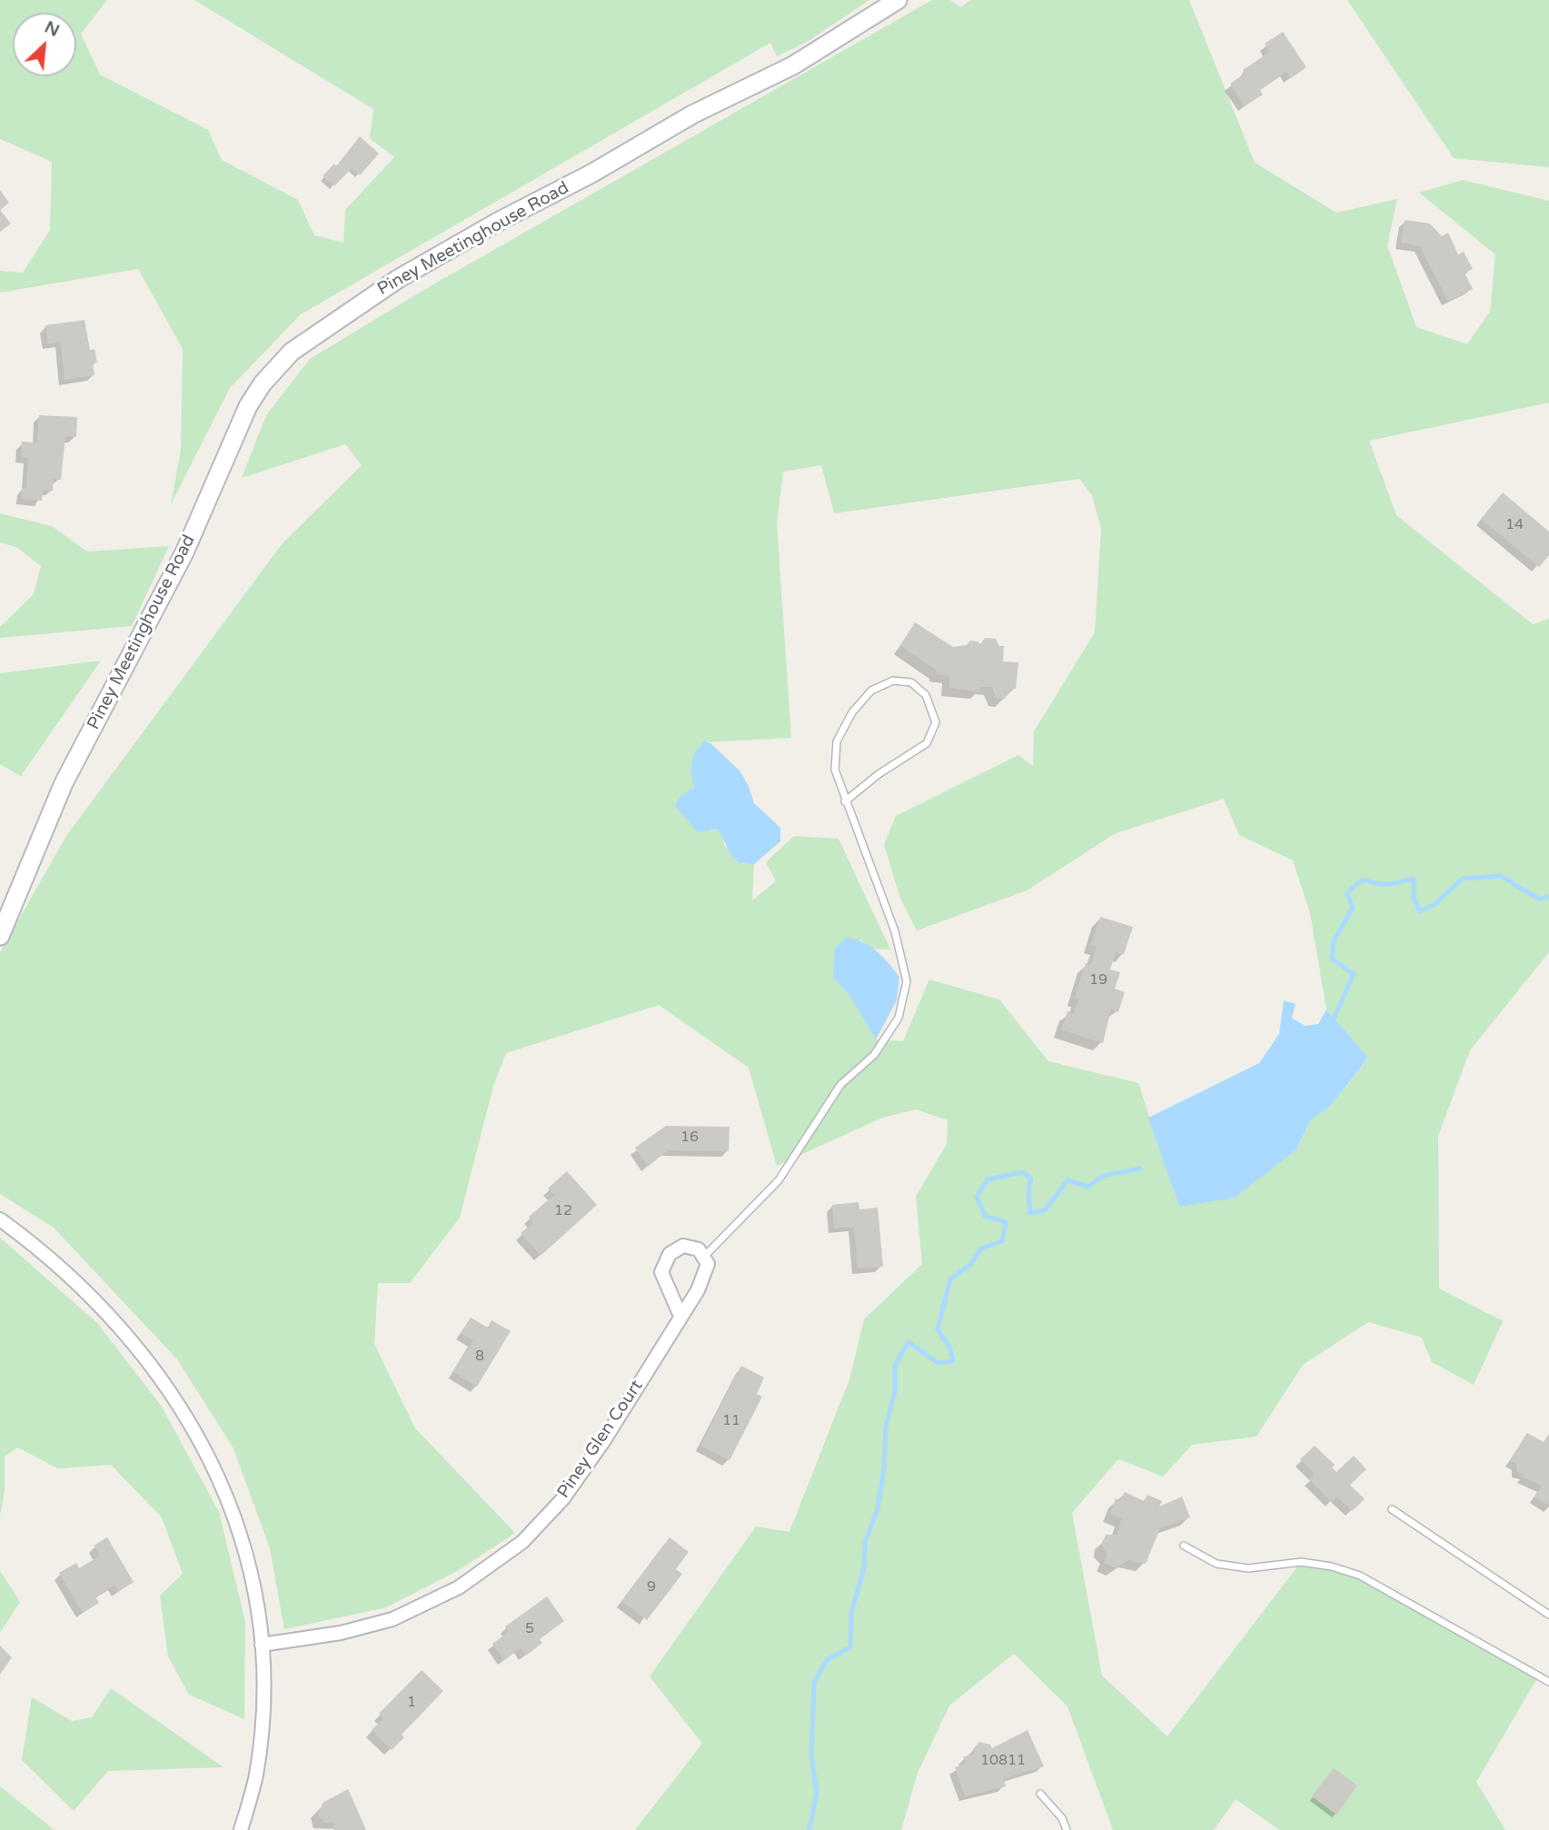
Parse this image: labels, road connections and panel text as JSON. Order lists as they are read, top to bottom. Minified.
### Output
{"streets":{"main road":["Piney Meetinghouse Road"],"street":["Piney Glen Court"]},"house_numbers":["14","19","16","12","8","11","9","5","1","10811"],"north":"top right"}
